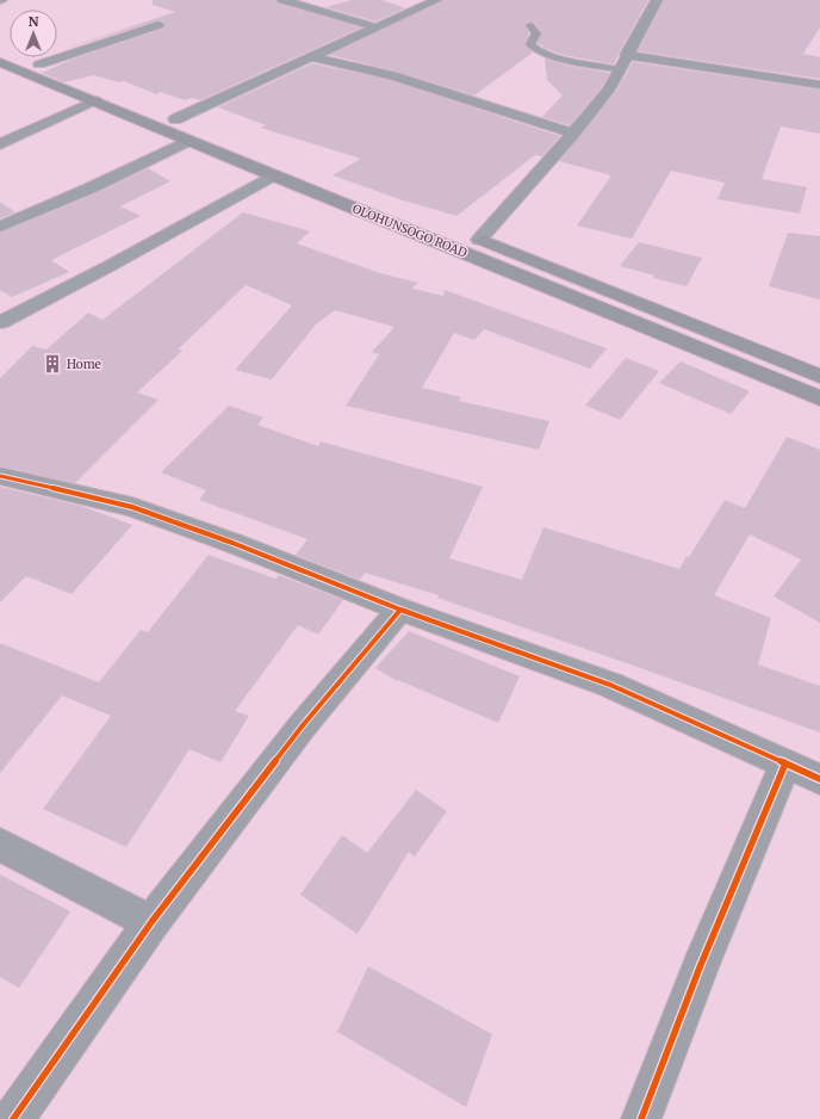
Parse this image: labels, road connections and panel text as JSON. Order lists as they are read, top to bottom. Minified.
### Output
{"streets":{"main road":["OLOHUNSOGO ROAD"]},"places":{"building":["Home"]},"north":"top"}
